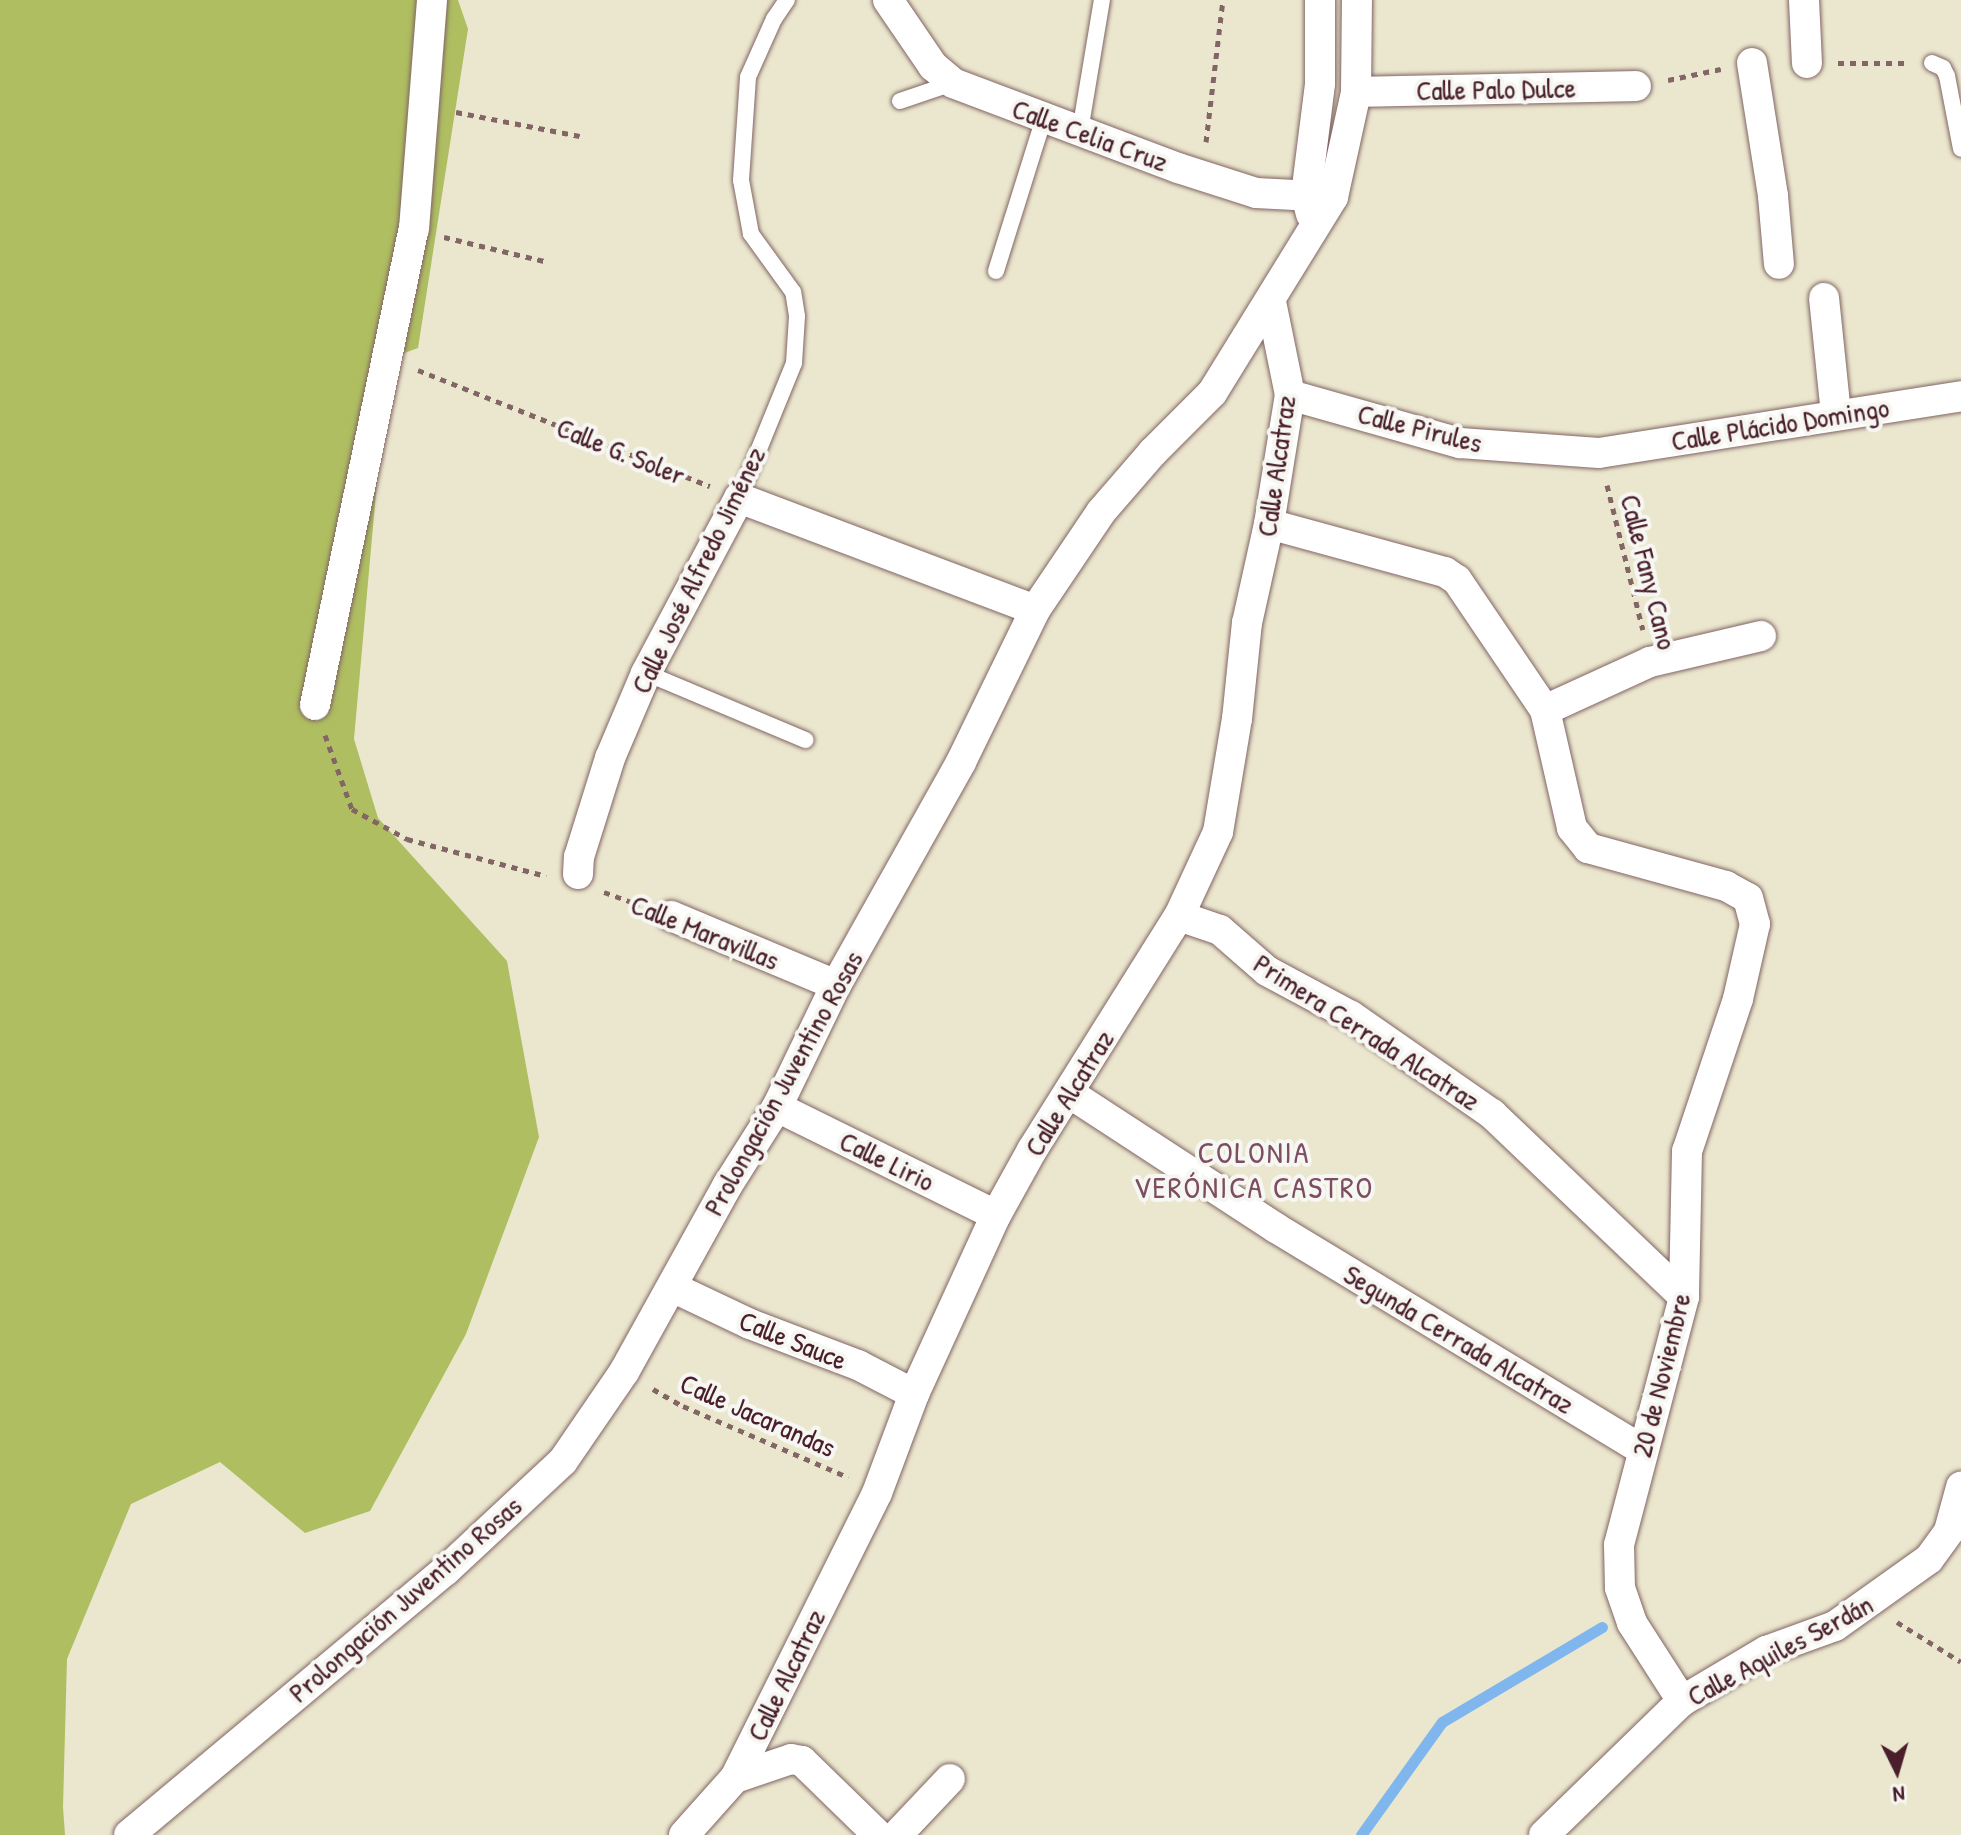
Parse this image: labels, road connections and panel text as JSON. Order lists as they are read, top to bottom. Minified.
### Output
{"streets":{"street":["Calle Palo Dulce","Calle Celia Cruz","Calle Plácido Domingo","Calle Pirules","Calle Alcatraz","Calle José Alfredo Jiménez","Calle Maravillas","Primera Cerrada Alcatraz","Prolongación Juventino Rosas","Calle Lirio","Segunda Cerrada Alcatraz","Calle Sauce","20 de Noviembre","Calle Aquiles Serdán"],"path":["Calle G. Soler","Calle Fany Cano","Calle Jacarandas"]},"crossings":[["Calle Palo Dulce","Prolongación Juventino Rosas"],["Calle Celia Cruz","Prolongación Juventino Rosas"],["Calle Plácido Domingo","Calle Pirules"],["Calle Plácido Domingo","Calle Fany Cano"],["Calle Pirules","Calle Alcatraz"],["Calle Pirules","Calle Fany Cano"],["Calle G. Soler","Calle José Alfredo Jiménez"],["Calle Alcatraz","Primera Cerrada Alcatraz"],["Calle Alcatraz","Prolongación Juventino Rosas"],["Calle Alcatraz","Calle Lirio"],["Calle Alcatraz","Segunda Cerrada Alcatraz"],["Calle Alcatraz","Calle Sauce"],["Calle Alcatraz","Calle Jacarandas"],["Calle José Alfredo Jiménez","Calle Maravillas"],["Calle Maravillas","Prolongación Juventino Rosas"],["Primera Cerrada Alcatraz","20 de Noviembre"],["Prolongación Juventino Rosas","Calle Lirio"],["Prolongación Juventino Rosas","Calle Sauce"],["Prolongación Juventino Rosas","Calle Jacarandas"],["Segunda Cerrada Alcatraz","20 de Noviembre"],["20 de Noviembre","Calle Aquiles Serdán"]],"districts":["COLONIA VERÓNICA CASTRO"],"north":"bottom"}
